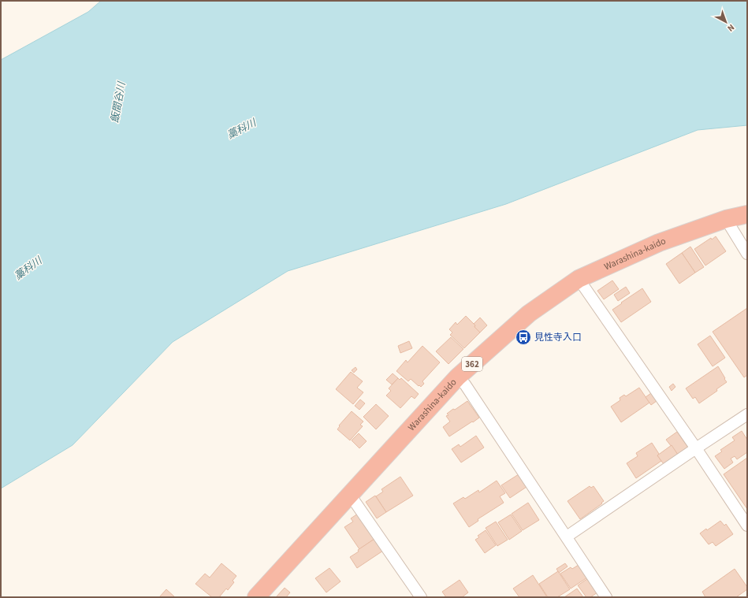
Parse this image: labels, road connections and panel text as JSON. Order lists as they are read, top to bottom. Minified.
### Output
{"streets":{"highway":["Warashina-kaido","362"]},"water":["飯間谷川","藁科川"],"places":{"bus stop":["見性寺入口"]},"north":"bottom right"}
